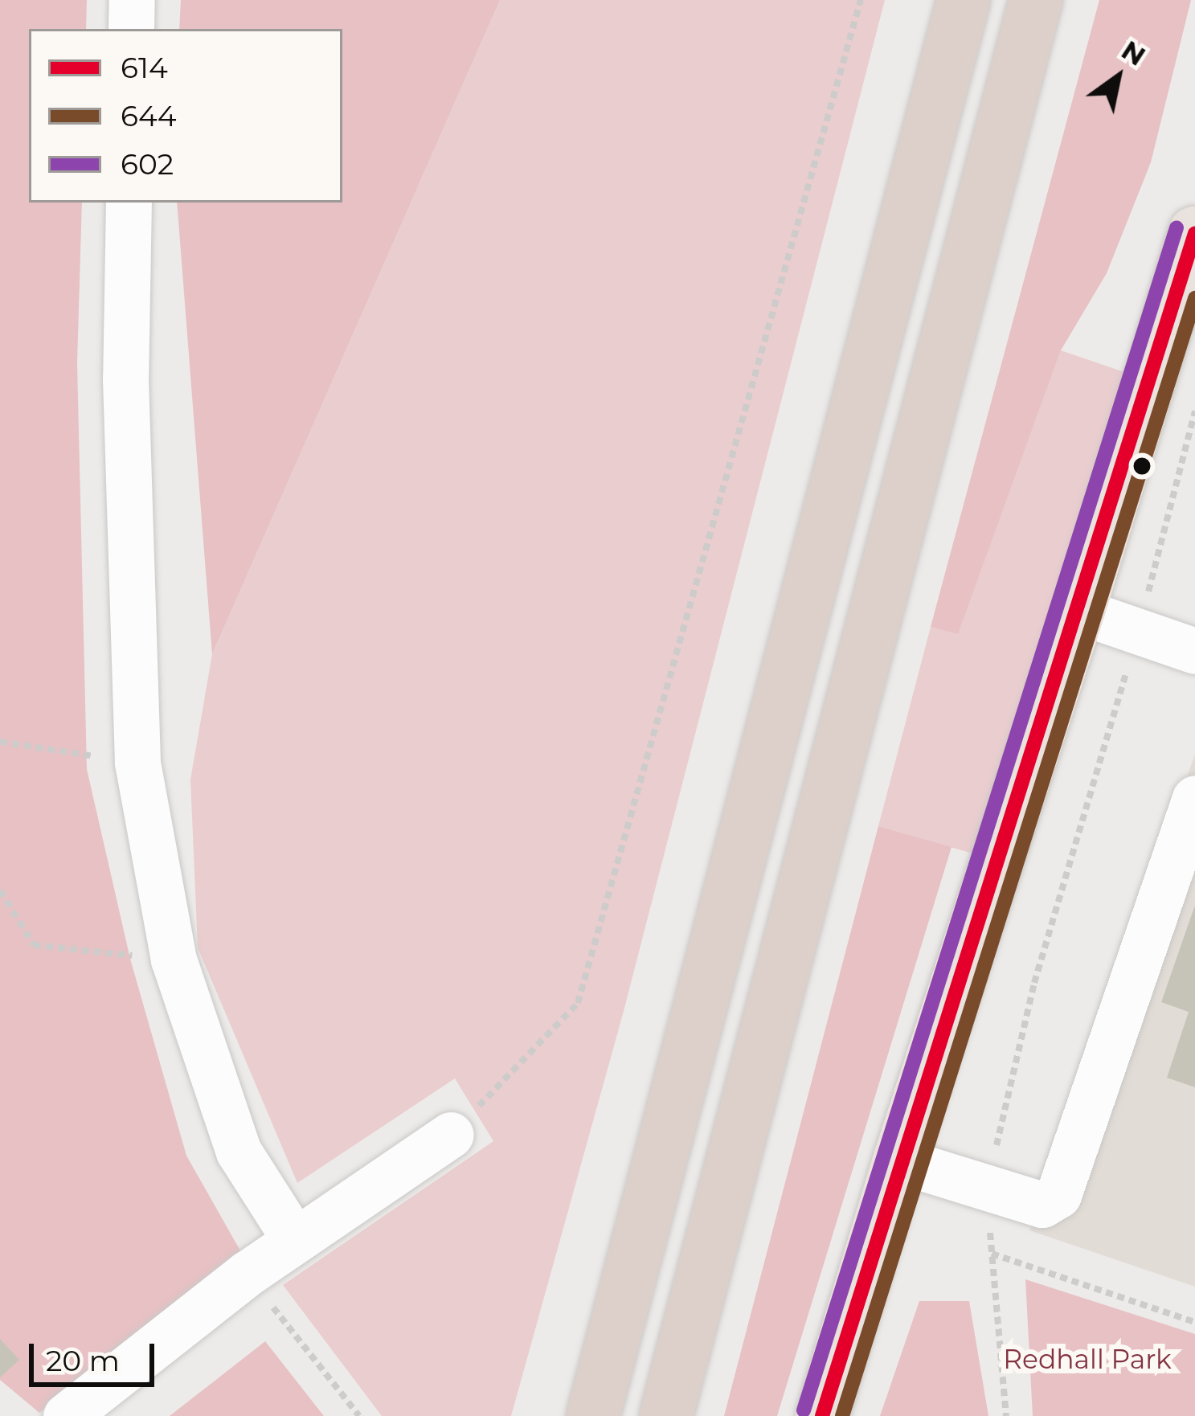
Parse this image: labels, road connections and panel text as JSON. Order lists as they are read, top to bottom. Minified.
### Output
{"parks":["Redhall Park"],"lines":["transit line 602","transit line 614","transit line 644"],"legend":["614","644","602"],"scale_bar":"20 m","north":"top right"}
